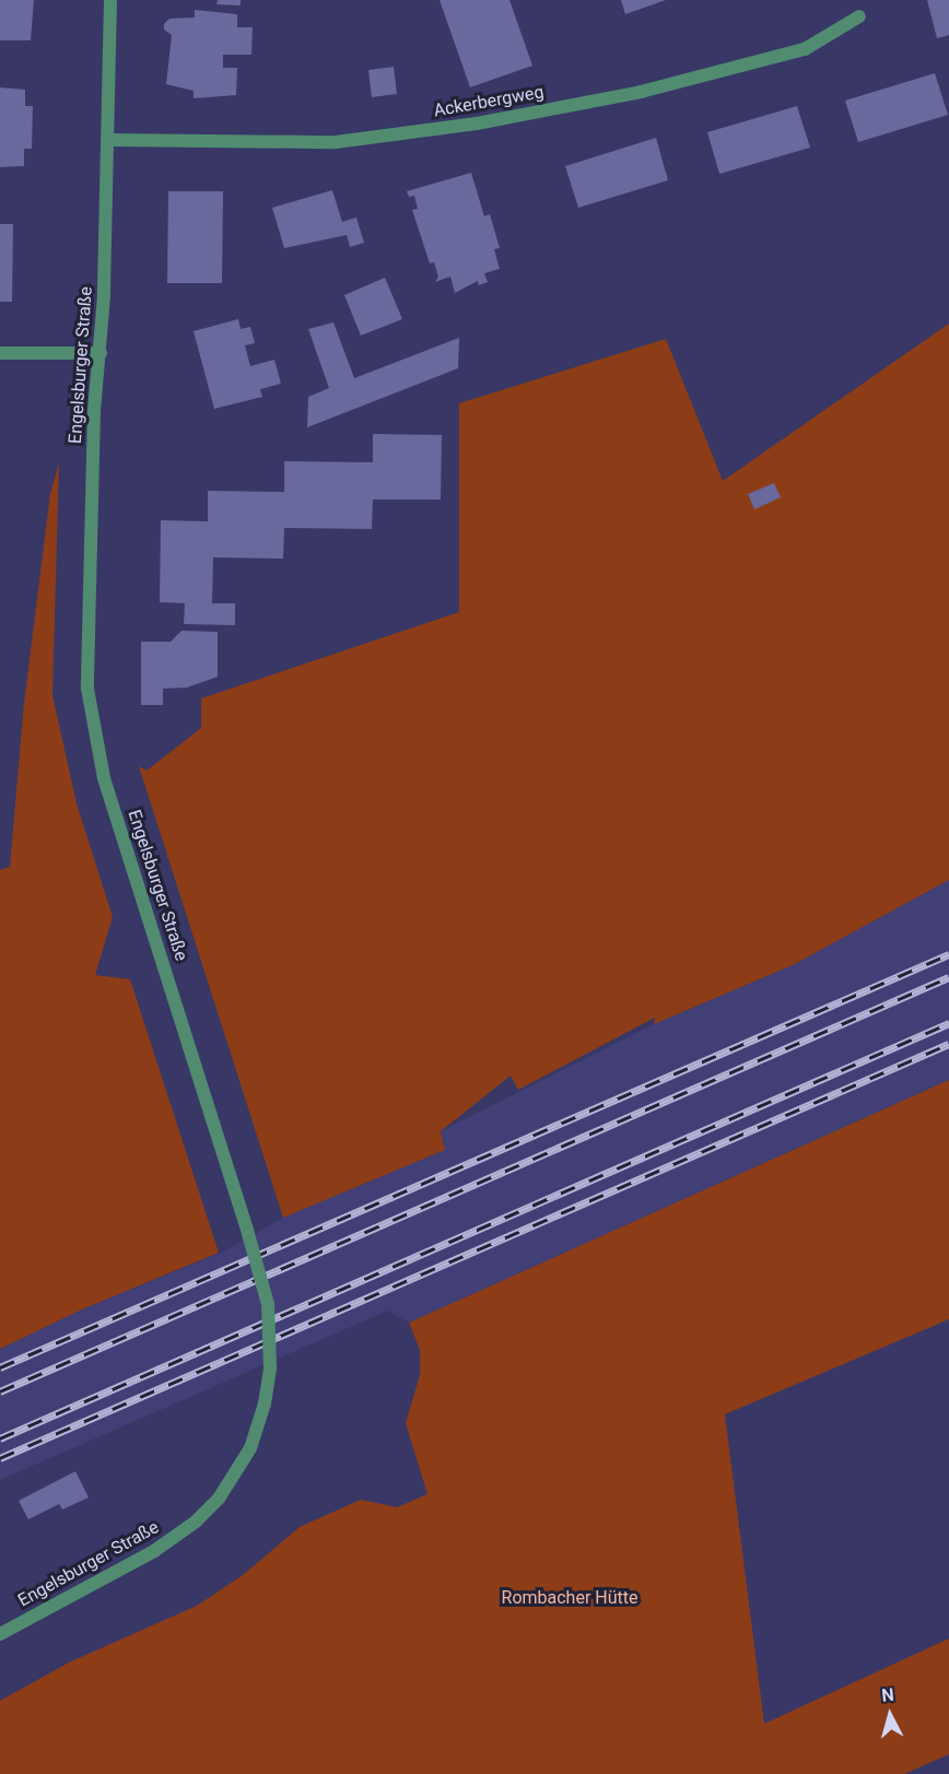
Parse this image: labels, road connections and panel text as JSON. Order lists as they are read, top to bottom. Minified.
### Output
{"streets":{"street":["Ackerbergweg","Engelsburger Straße"]},"crossings":[["Ackerbergweg","Engelsburger Straße"]],"parks":["Rombacher Hütte"],"north":"top"}
